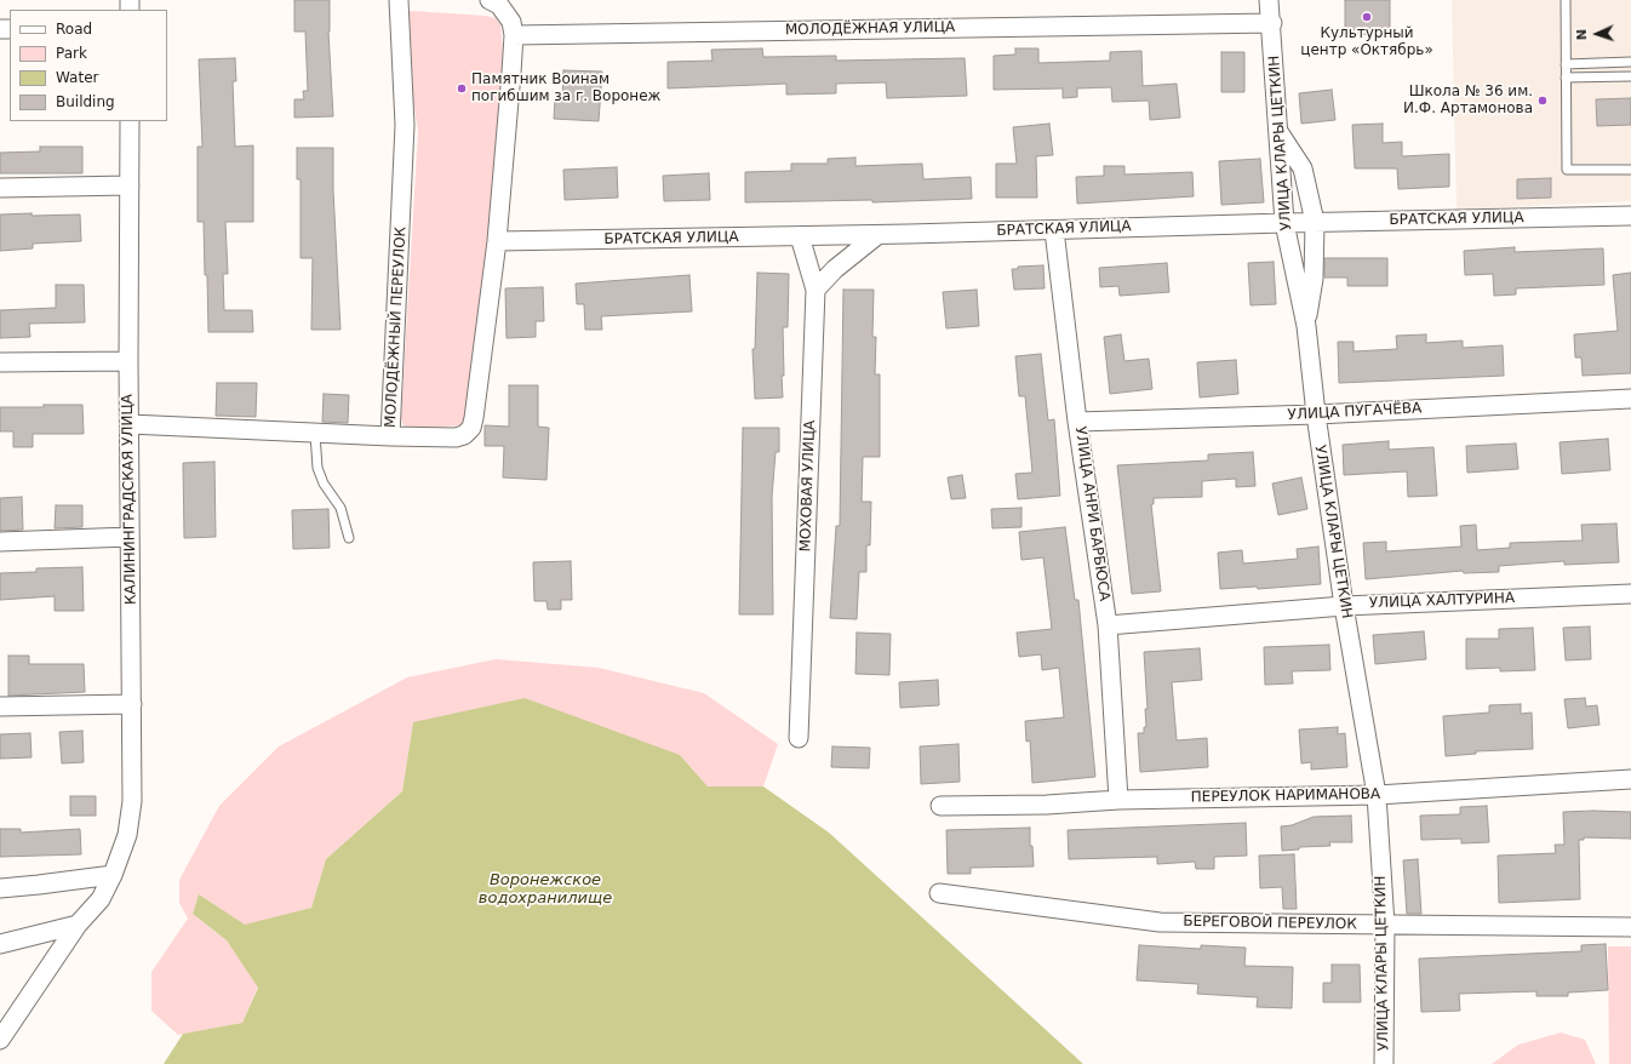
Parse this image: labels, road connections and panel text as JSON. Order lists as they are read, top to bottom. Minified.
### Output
{"streets":{"street":["МОЛОДЁЖНАЯ УЛИЦА","УЛИЦА КЛАРЫ ЦЕТКИН","БРАТСКАЯ УЛИЦА","МОЛОДЁЖНЫЙ ПЕРЕУЛОК","УЛИЦА ПУГАЧЁВА","МОХОВАЯ УЛИЦА","КАЛИНИНГРАДСКАЯ УЛИЦА","УЛИЦА АНРИ БАРБЮСА","УЛИЦА ХАЛТУРИНА","ПЕРЕУЛОК НАРИМАНОВА","БЕРЕГОВОЙ ПЕРЕУЛОК"]},"crossings":[["МОЛОДЁЖНАЯ УЛИЦА","УЛИЦА КЛАРЫ ЦЕТКИН"],["МОЛОДЁЖНАЯ УЛИЦА","МОЛОДЁЖНЫЙ ПЕРЕУЛОК"],["УЛИЦА КЛАРЫ ЦЕТКИН","БРАТСКАЯ УЛИЦА"],["УЛИЦА КЛАРЫ ЦЕТКИН","УЛИЦА ПУГАЧЁВА"],["УЛИЦА КЛАРЫ ЦЕТКИН","УЛИЦА ХАЛТУРИНА"],["УЛИЦА КЛАРЫ ЦЕТКИН","ПЕРЕУЛОК НАРИМАНОВА"],["УЛИЦА КЛАРЫ ЦЕТКИН","БЕРЕГОВОЙ ПЕРЕУЛОК"],["БРАТСКАЯ УЛИЦА","МОЛОДЁЖНЫЙ ПЕРЕУЛОК"],["БРАТСКАЯ УЛИЦА","МОХОВАЯ УЛИЦА"],["БРАТСКАЯ УЛИЦА","УЛИЦА АНРИ БАРБЮСА"],["УЛИЦА ПУГАЧЁВА","УЛИЦА АНРИ БАРБЮСА"],["УЛИЦА АНРИ БАРБЮСА","УЛИЦА ХАЛТУРИНА"],["УЛИЦА АНРИ БАРБЮСА","ПЕРЕУЛОК НАРИМАНОВА"]],"water":["Воронежское водохранилище"],"places":["Культурный центр «Октябрь»","Памятник Воинам погибшим за г. Воронеж","Школа № 36 им. И.Ф. Артамонова"],"legend":["Road","Park","Water","Building"],"north":"left"}
